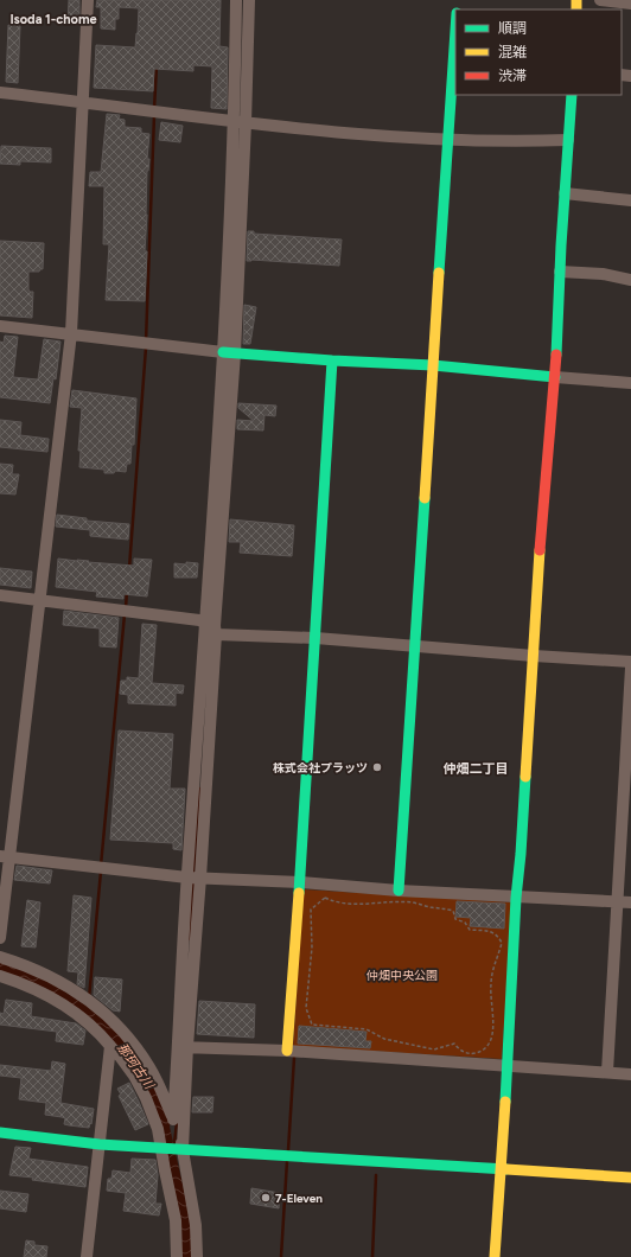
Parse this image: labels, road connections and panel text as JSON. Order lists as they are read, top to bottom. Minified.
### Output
{"districts":["Isoda 1-chome","仲畑二丁目"],"water":["那珂古川"],"parks":["仲畑中央公園"],"places":["株式会社プラッツ","7-Eleven"],"legend":["順調","混雑","渋滞"]}
